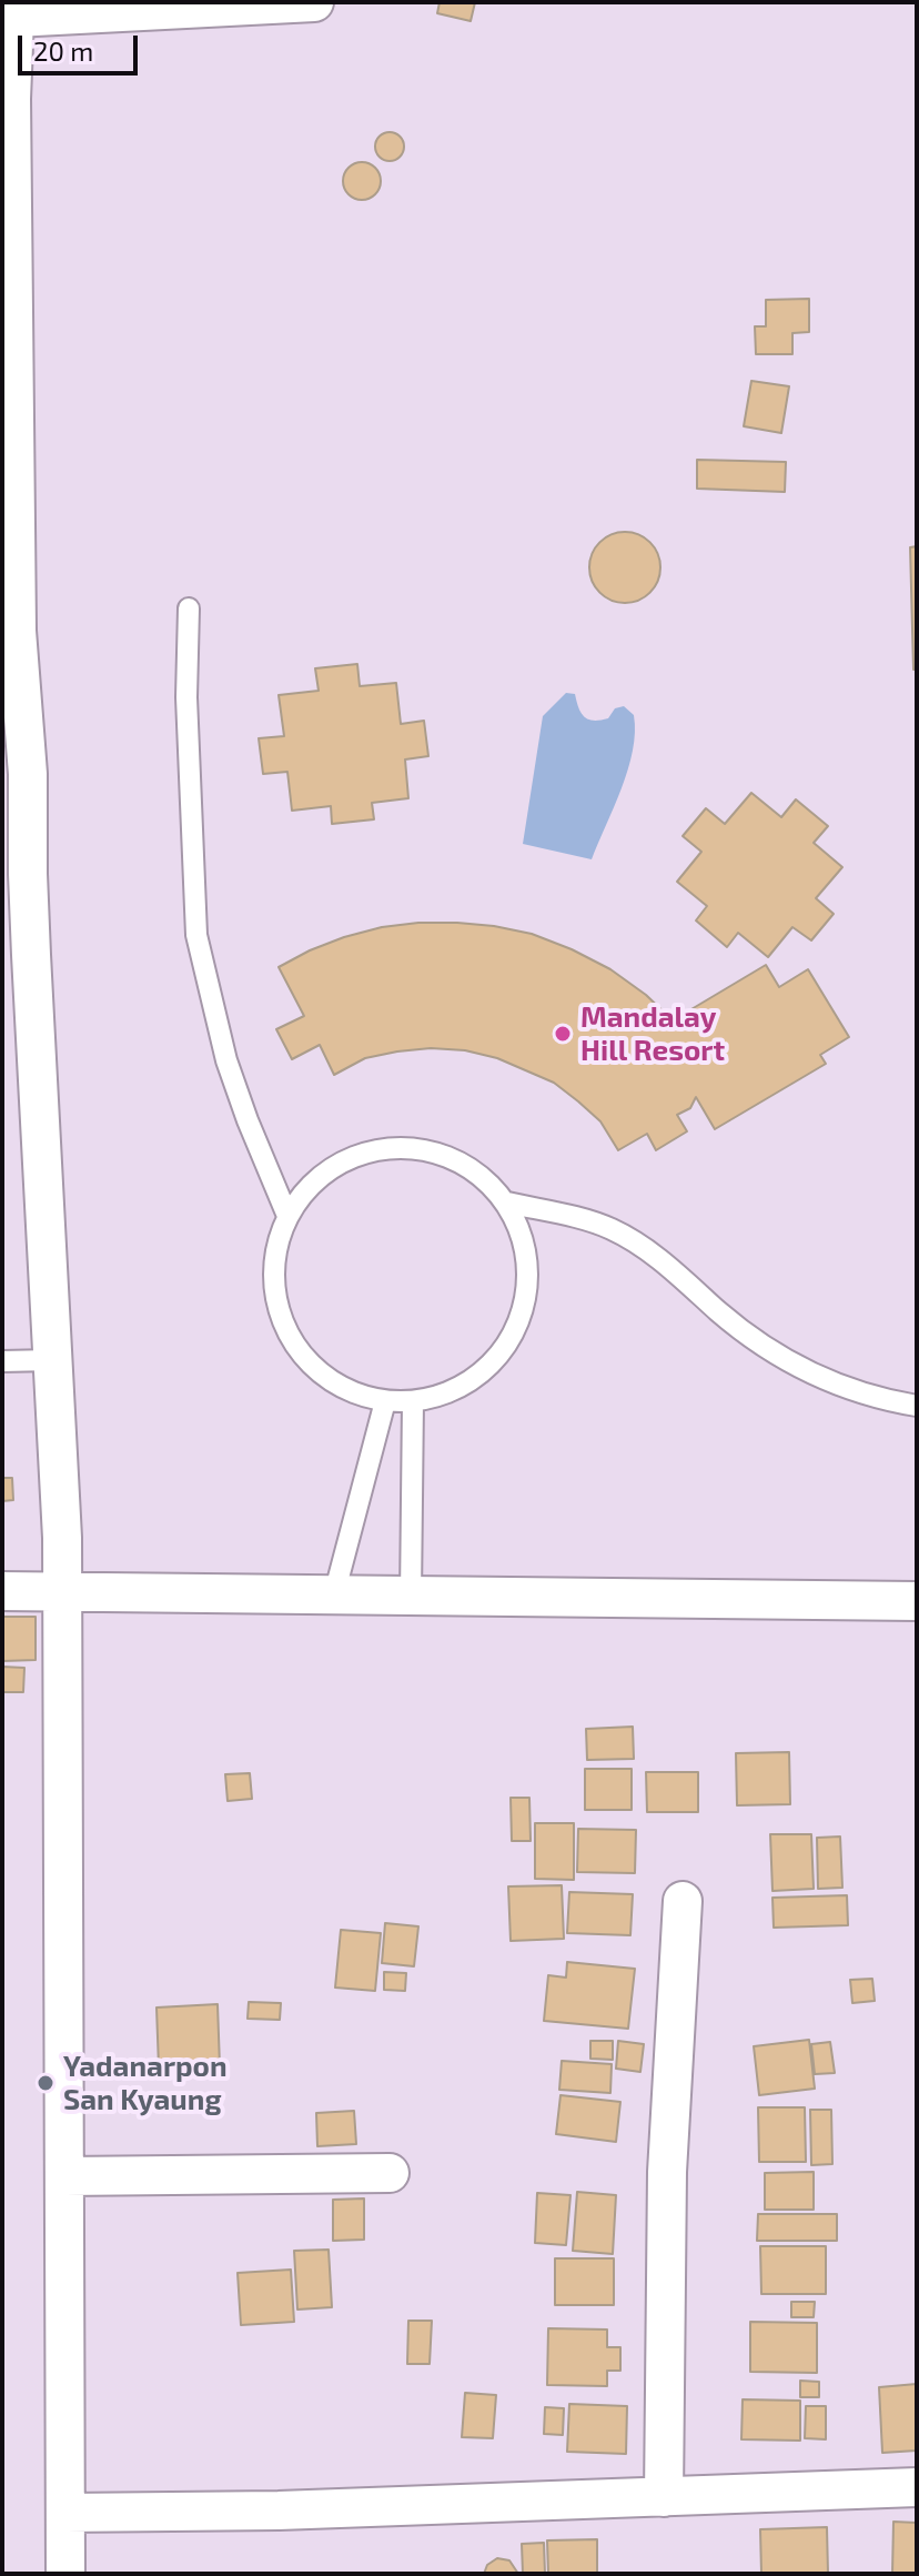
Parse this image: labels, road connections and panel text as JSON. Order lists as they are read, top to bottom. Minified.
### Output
{"places":["Mandalay Hill Resort","Yadanarpon San Kyaung"],"scale_bar":"20 m"}
